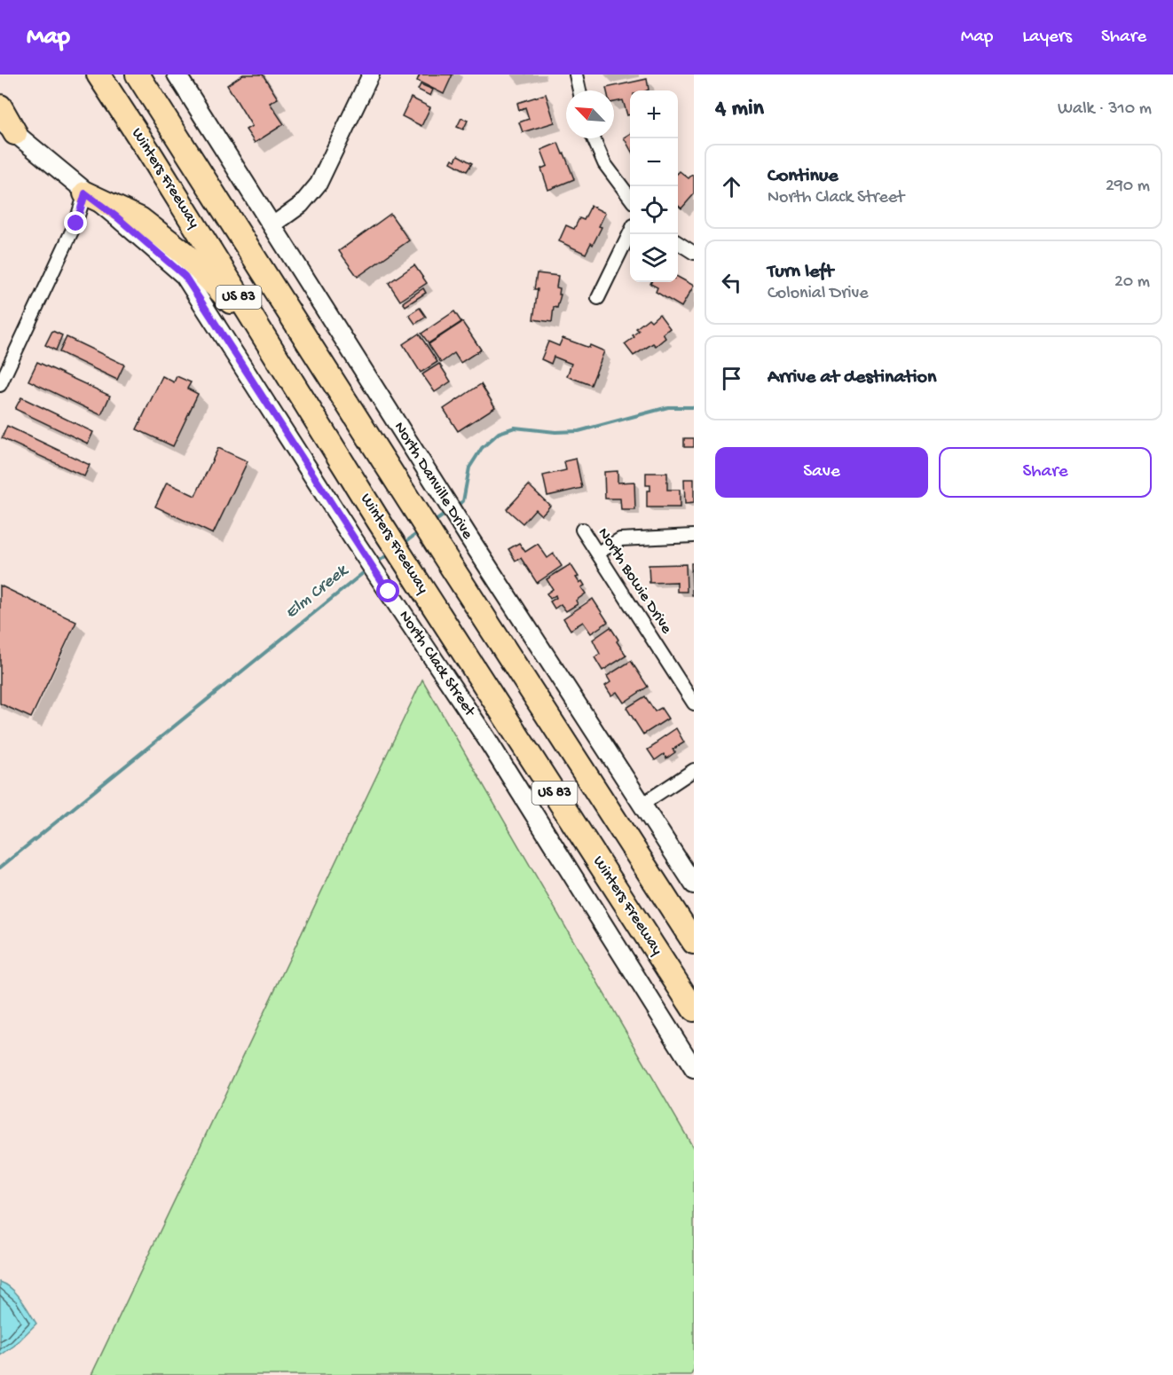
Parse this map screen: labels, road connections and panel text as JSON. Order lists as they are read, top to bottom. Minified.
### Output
{"streets":{"highway":["Winters Freeway","US 83"],"main road":["North Danville Drive","North Clack Street"],"street":["North Bowie Drive"]},"water":["Elm Creek"],"north":"top left","page":{"header":"Map","nav":["Map","Layers","Share"],"heading":["4 min","Walk · 310 m"],"map_buttons":["+","−"],"list":[["Continue","North Clack Street","290 m"],["Turn left","Colonial Drive","20 m"],"Arrive at destination"],"buttons":["Save","Share"]}}
